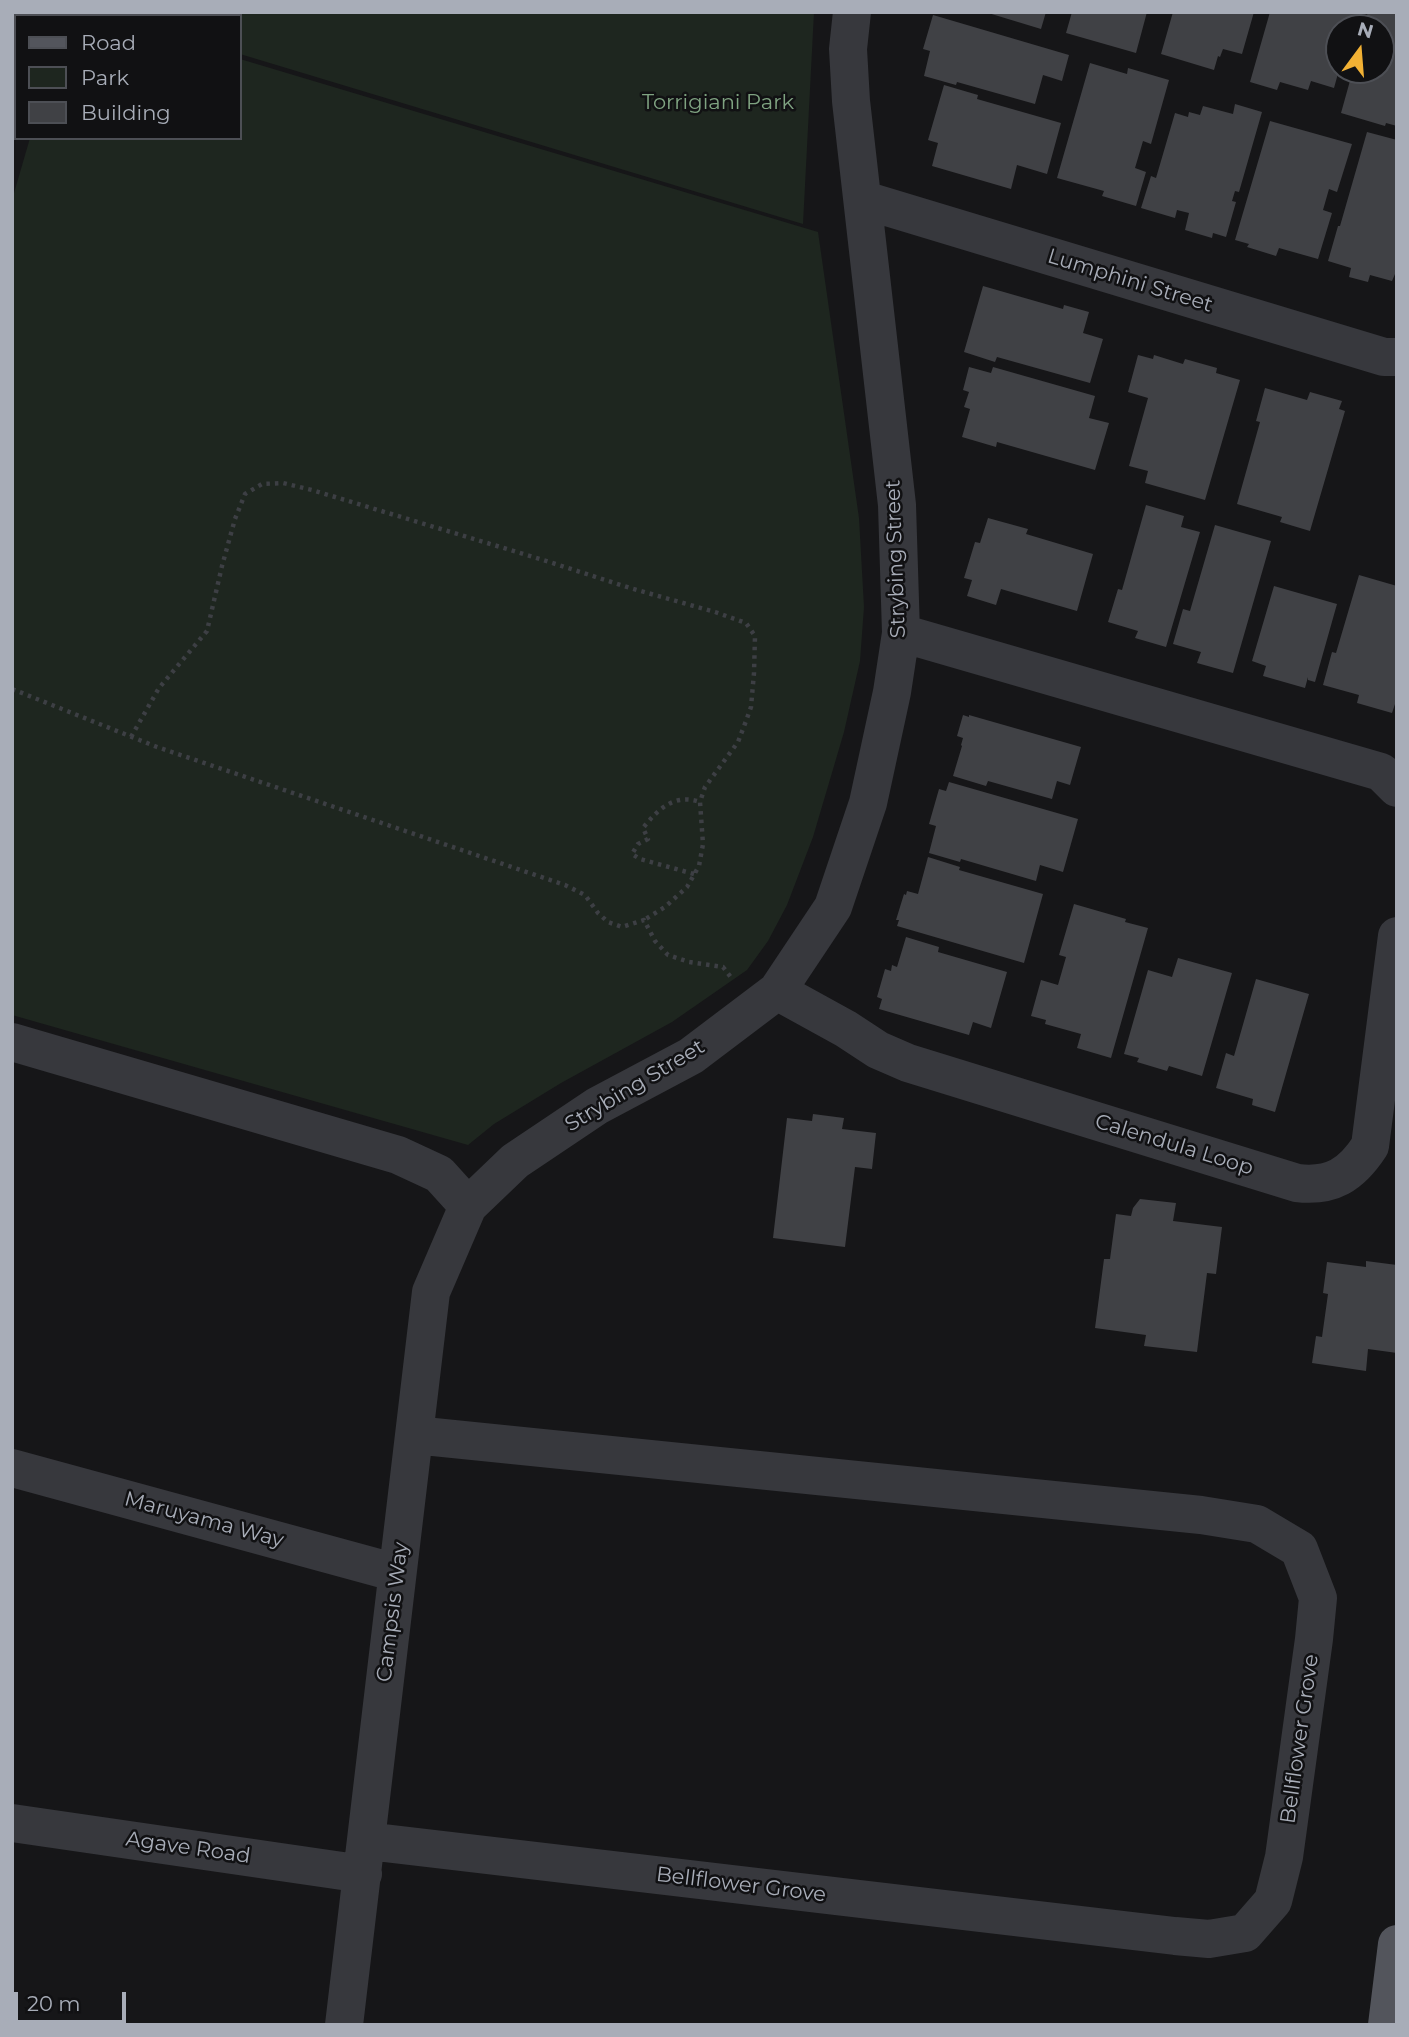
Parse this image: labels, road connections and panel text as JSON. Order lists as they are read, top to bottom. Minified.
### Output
{"streets":{"street":["Lumphini Street","Strybing Street","Calendula Loop","Maruyama Way","Campsis Way","Bellflower Grove","Agave Road"]},"crossings":[["Lumphini Street","Strybing Street"],["Strybing Street","Calendula Loop"],["Strybing Street","Campsis Way"],["Maruyama Way","Campsis Way"],["Campsis Way","Bellflower Grove"],["Campsis Way","Agave Road"],["Bellflower Grove","Agave Road"]],"parks":["Torrigiani Park"],"legend":["Road","Park","Building"],"scale_bar":"20 m","north":"top"}
